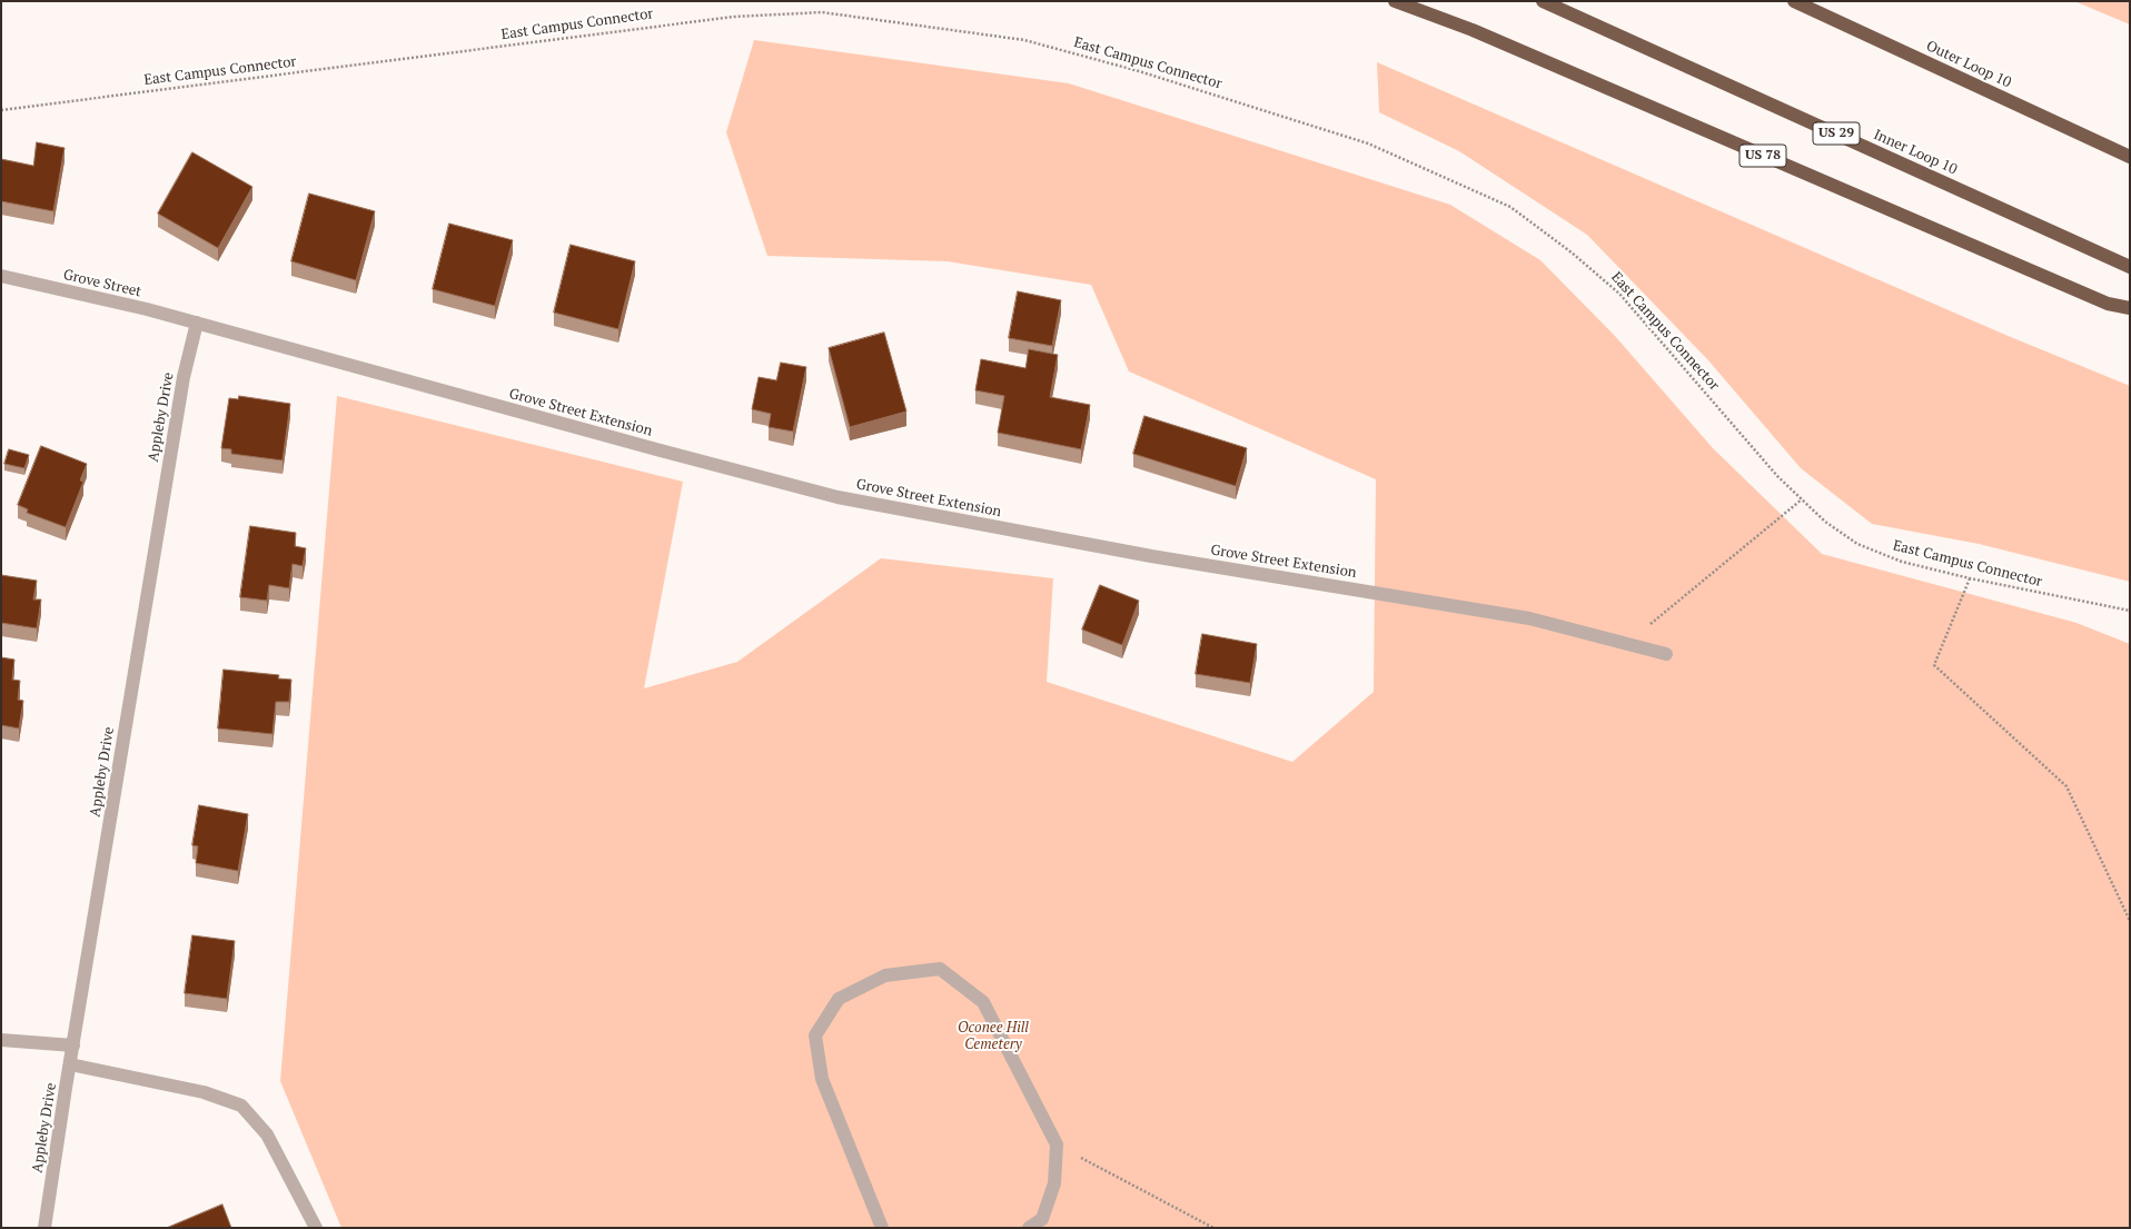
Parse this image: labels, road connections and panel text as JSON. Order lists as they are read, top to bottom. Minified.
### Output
{"streets":{"highway":["Outer Loop 10","US 29","Inner Loop 10","US 78"],"street":["Grove Street","Grove Street Extension","Appleby Drive"],"path":["East Campus Connector"]},"crossings":[["Grove Street","Grove Street Extension"],["Grove Street","Appleby Drive"],["Grove Street Extension","Appleby Drive"]],"parks":["Oconee Hill Cemetery"]}
